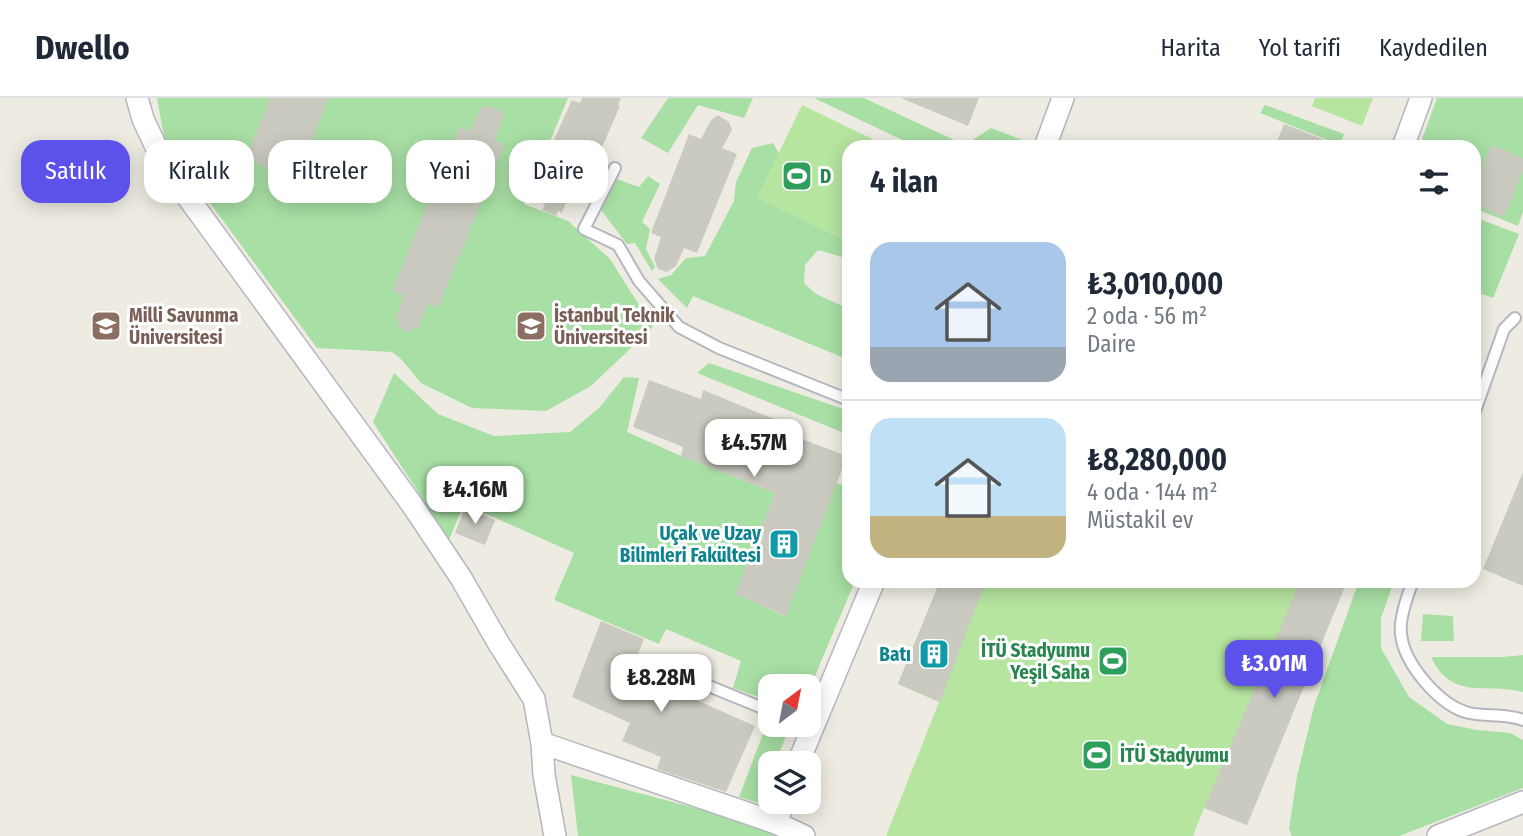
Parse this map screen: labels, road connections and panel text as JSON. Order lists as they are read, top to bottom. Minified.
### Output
{"places":{"sports":["D","İTÜ Stadyumu Yeşil Saha","İTÜ Stadyumu"],"school or university":["Milli Savunma Üniversitesi","İstanbul Teknik Üniversitesi"],"building":["Uçak ve Uzay Bilimleri Fakültesi","Batı"]},"north":"top right","page":{"header":"Dwello","nav":["Harita","Yol tarifi","Kaydedilen"],"chip":["Satılık","Kiralık","Filtreler","Yeni","Daire"],"heading":"4 ilan","list":[{"name":"₺3,010,000","note":"2 oda · 56 m² · Daire"},{"name":"₺8,280,000","note":"4 oda · 144 m² · Müstakil ev"}],"price":["₺4.57M","₺4.16M","₺3.01M","₺8.28M"]}}
